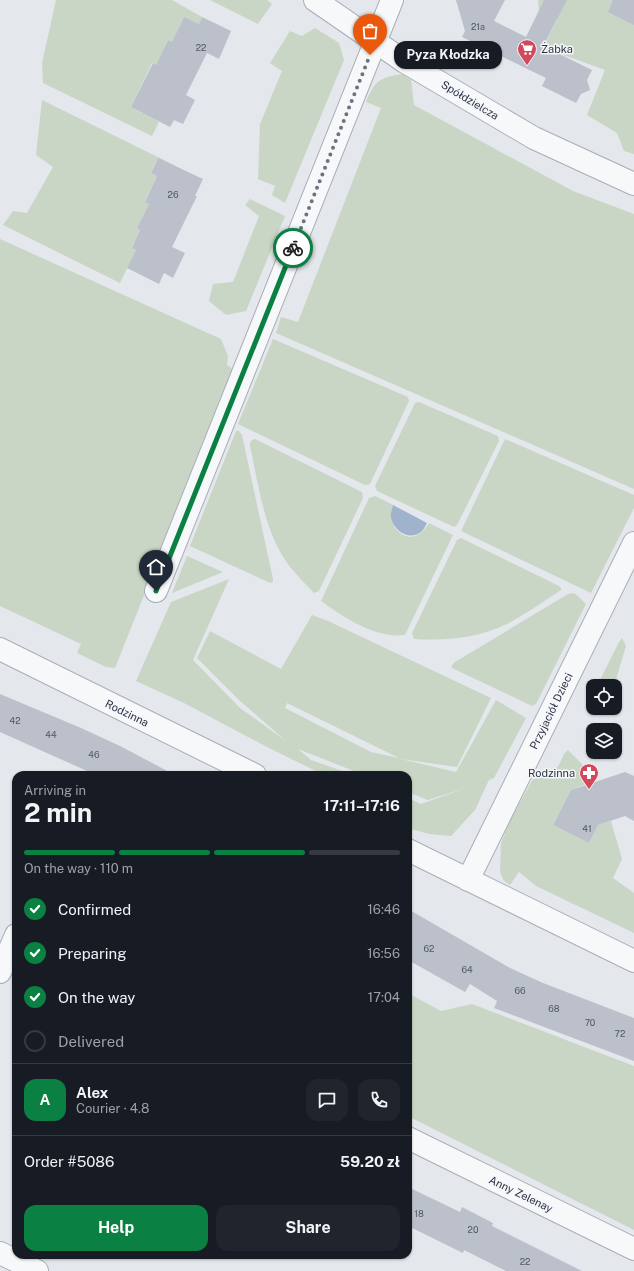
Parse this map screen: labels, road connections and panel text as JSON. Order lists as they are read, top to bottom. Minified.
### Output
{"streets":{"street":["Spółdzielcza","Przyjaciół Dzieci","Rodzinna","Anny Zelenay"]},"places":{"other":["Pyza Kłodzka"],"supermarket":["Żabka"],"pharmacy":["Rodzinna"]},"house_numbers":["21a","22","26","42","44","46","41","62","64","66","68","70","72","18","20","22"],"page":{"bubble":"Pyza Kłodzka","heading":["2 min","Arriving in","17:11–17:16"],"panel":["Alex","Courier · 4.8","Order #5086","59.20 zł"],"bar":"On the way · 110 m","list":[["Confirmed","16:46"],["Preparing","16:56"],["On the way","17:04"],"Delivered"],"round":"A","buttons":["Help","Share"]}}
